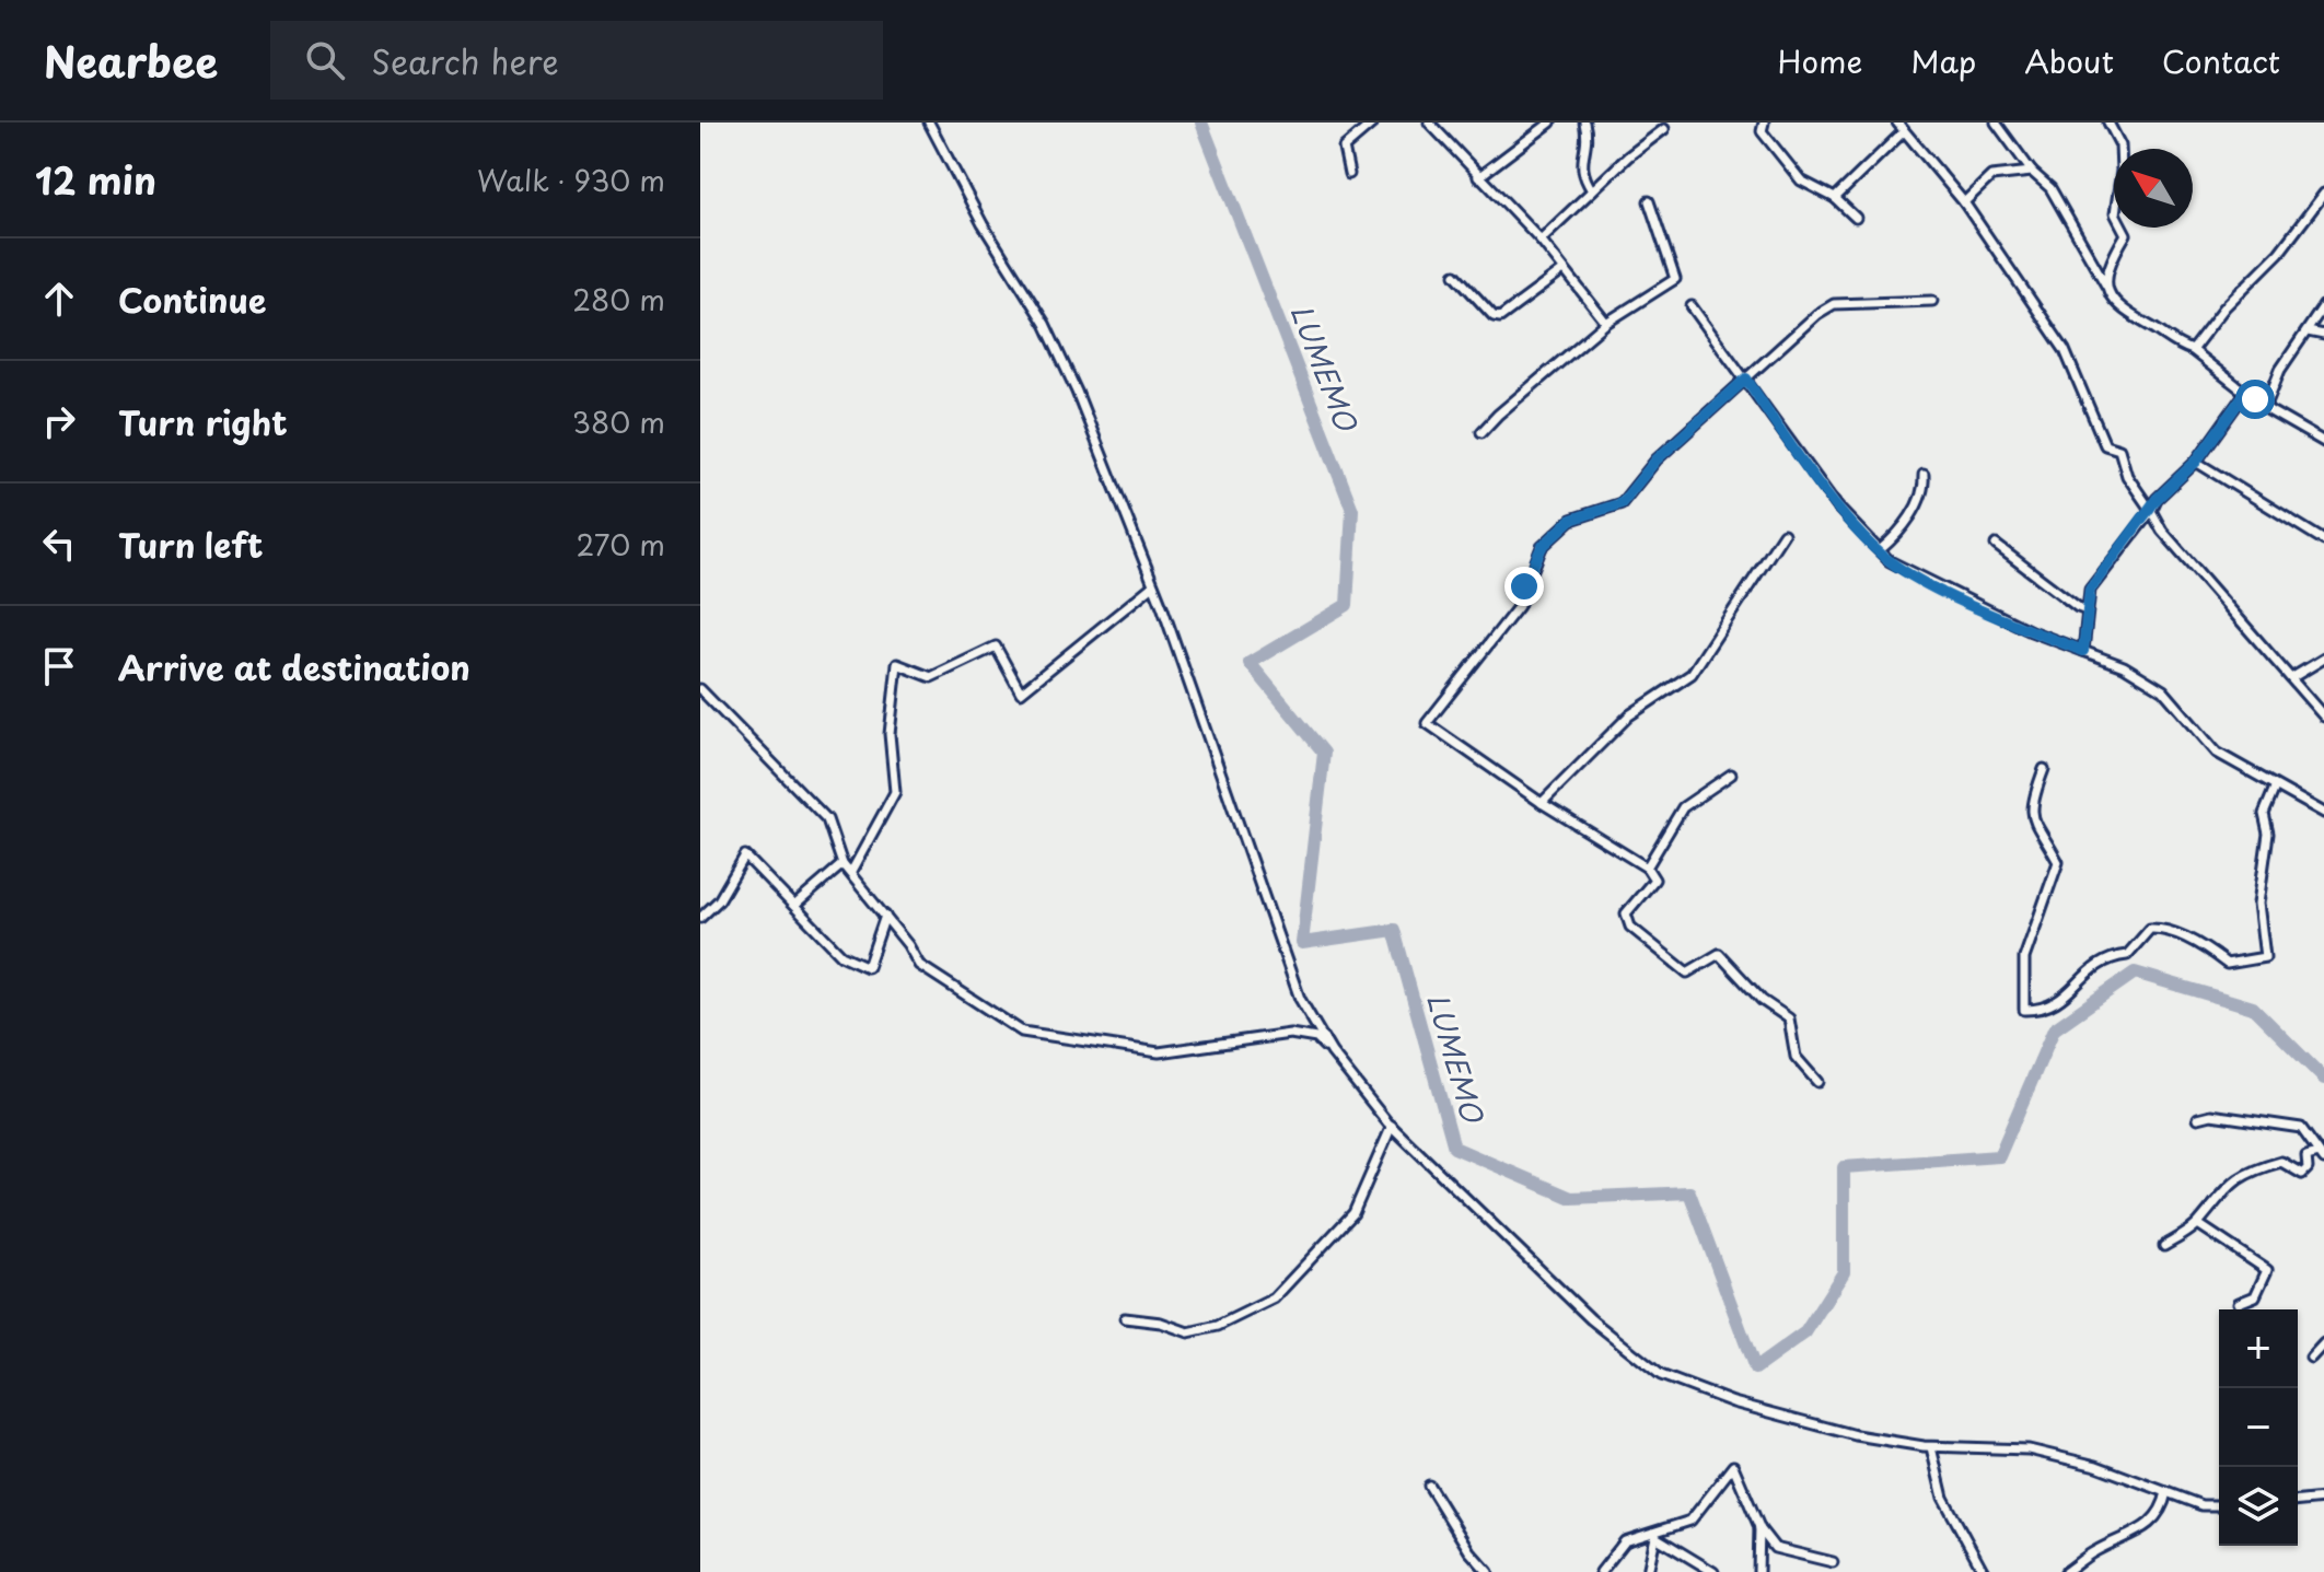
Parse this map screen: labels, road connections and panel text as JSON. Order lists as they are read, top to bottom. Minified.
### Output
{"water":["LUMEMO"],"north":"top left","page":{"header":"Nearbee","search":"Search here","nav":["Home","Map","About","Contact"],"heading":["12 min","Walk · 930 m"],"list":[["Continue","280 m"],["Turn right","380 m"],["Turn left","270 m"],"Arrive at destination"],"map_buttons":["+","−"]}}
